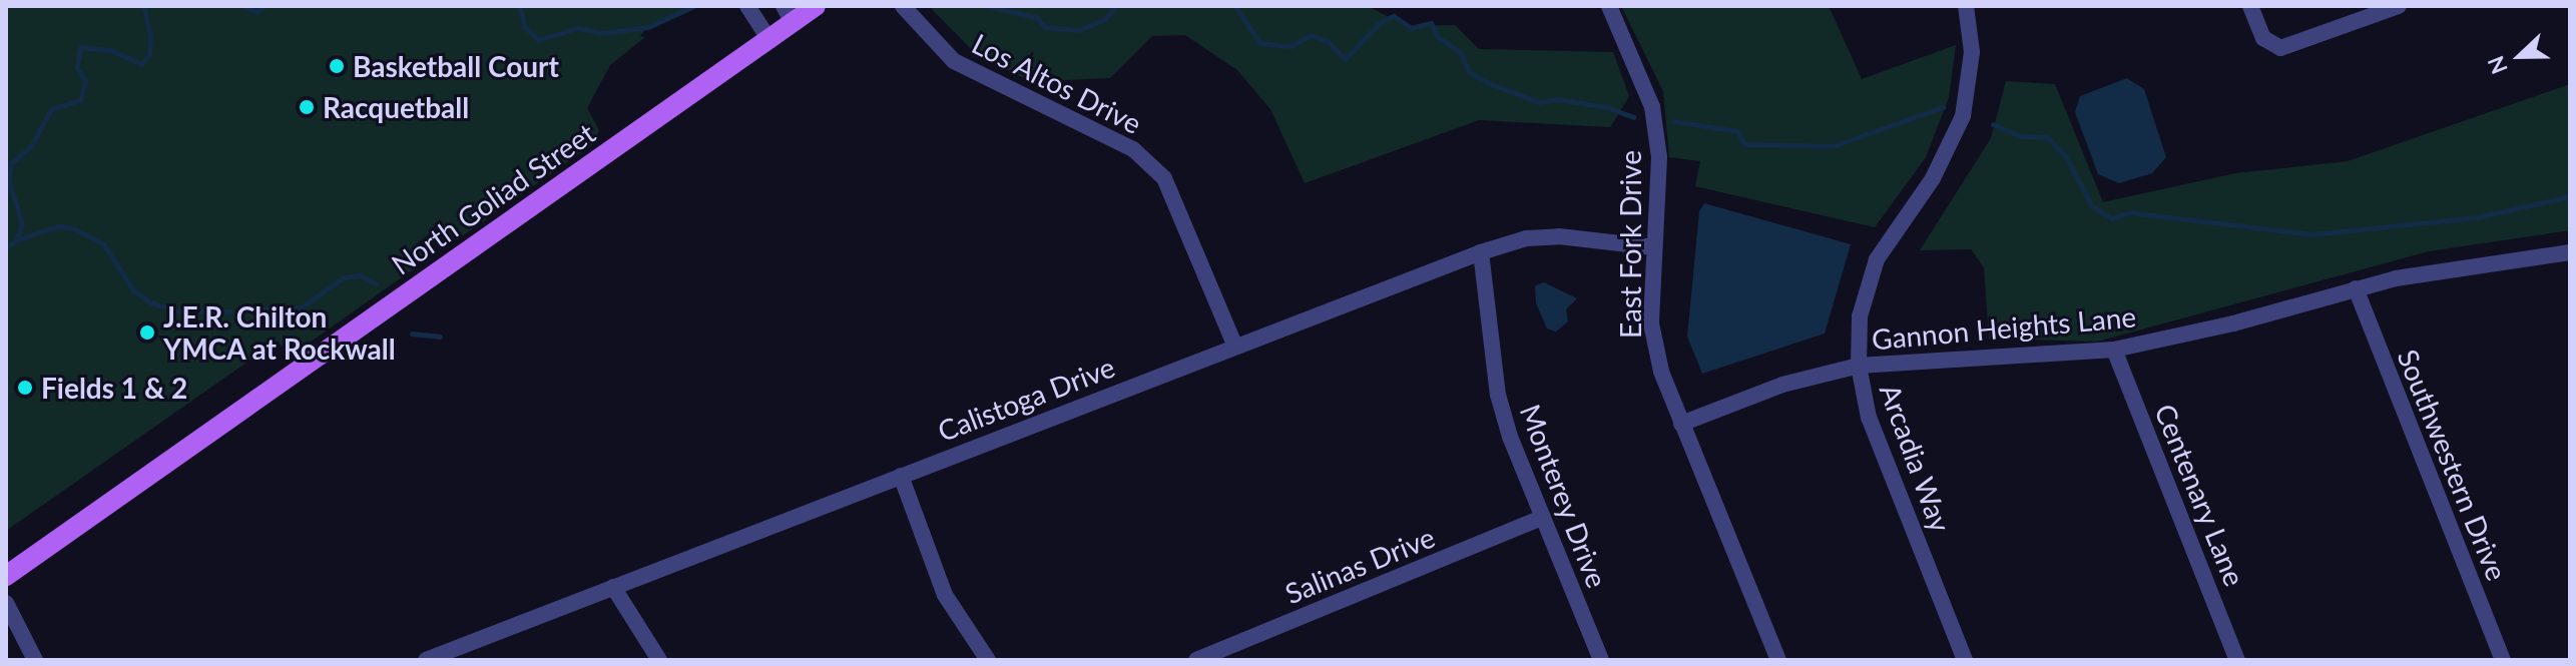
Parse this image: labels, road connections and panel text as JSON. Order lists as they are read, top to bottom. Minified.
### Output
{"streets":{"main road":["North Goliad Street"],"street":["Los Altos Drive","East Fork Drive","Gannon Heights Lane","Calistoga Drive","Arcadia Way","Southwestern Drive","Centenary Lane","Monterey Drive","Salinas Drive"]},"crossings":[["Los Altos Drive","Calistoga Drive"],["East Fork Drive","Gannon Heights Lane"],["East Fork Drive","Calistoga Drive"],["Gannon Heights Lane","Arcadia Way"],["Gannon Heights Lane","Southwestern Drive"],["Gannon Heights Lane","Centenary Lane"],["Calistoga Drive","Monterey Drive"],["Monterey Drive","Salinas Drive"]],"places":["Basketball Court","Racquetball","J.E.R. Chilton YMCA at Rockwall","Fields 1 & 2"],"north":"left"}
